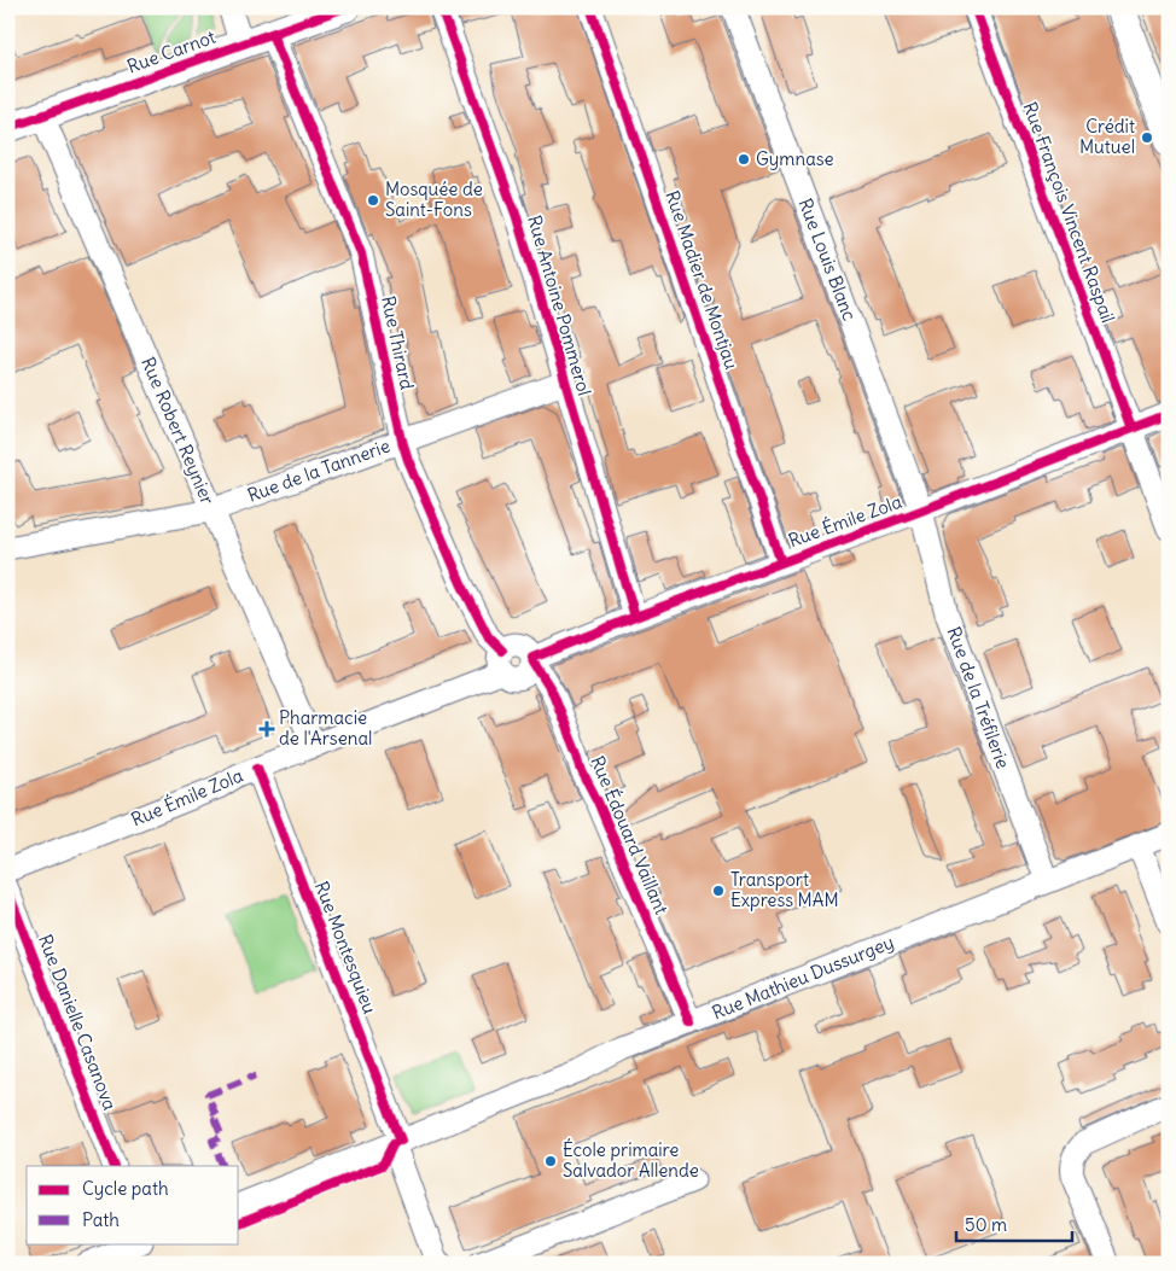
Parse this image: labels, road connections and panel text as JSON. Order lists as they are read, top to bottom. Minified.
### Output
{"streets":{"main road":["Rue Carnot"],"street":["Rue François Vincent Raspail","Rue Louis Blanc","Rue Madier de Montjau","Rue Antoine Pommerol","Rue Thirard","Rue Robert Reynier","Rue de la Tannerie","Rue Émile Zola","Rue de la Tréfilerie","Rue Édouard Vaillant","Rue Montesquieu","Rue Mathieu Dussurgey","Rue Danielle Casanova"]},"crossings":[["Rue Carnot","Rue Thirard"],["Rue Carnot","Rue Robert Reynier"],["Rue François Vincent Raspail","Rue Émile Zola"],["Rue Louis Blanc","Rue Émile Zola"],["Rue Louis Blanc","Rue de la Tréfilerie"],["Rue Madier de Montjau","Rue Émile Zola"],["Rue Antoine Pommerol","Rue de la Tannerie"],["Rue Antoine Pommerol","Rue Émile Zola"],["Rue Thirard","Rue de la Tannerie"],["Rue Thirard","Rue Émile Zola"],["Rue Robert Reynier","Rue de la Tannerie"],["Rue Robert Reynier","Rue Émile Zola"],["Rue Émile Zola","Rue de la Tréfilerie"],["Rue Émile Zola","Rue Édouard Vaillant"],["Rue Émile Zola","Rue Montesquieu"],["Rue de la Tréfilerie","Rue Mathieu Dussurgey"],["Rue Édouard Vaillant","Rue Mathieu Dussurgey"],["Rue Montesquieu","Rue Mathieu Dussurgey"]],"places":{"other":["Crédit Mutuel","Gymnase","Mosquée de Saint-Fons","Transport Express MAM","École primaire Salvador Allende"],"health":["Pharmacie de l'Arsenal"]},"legend":["Cycle path","Path"],"scale_bar":"50 m"}
